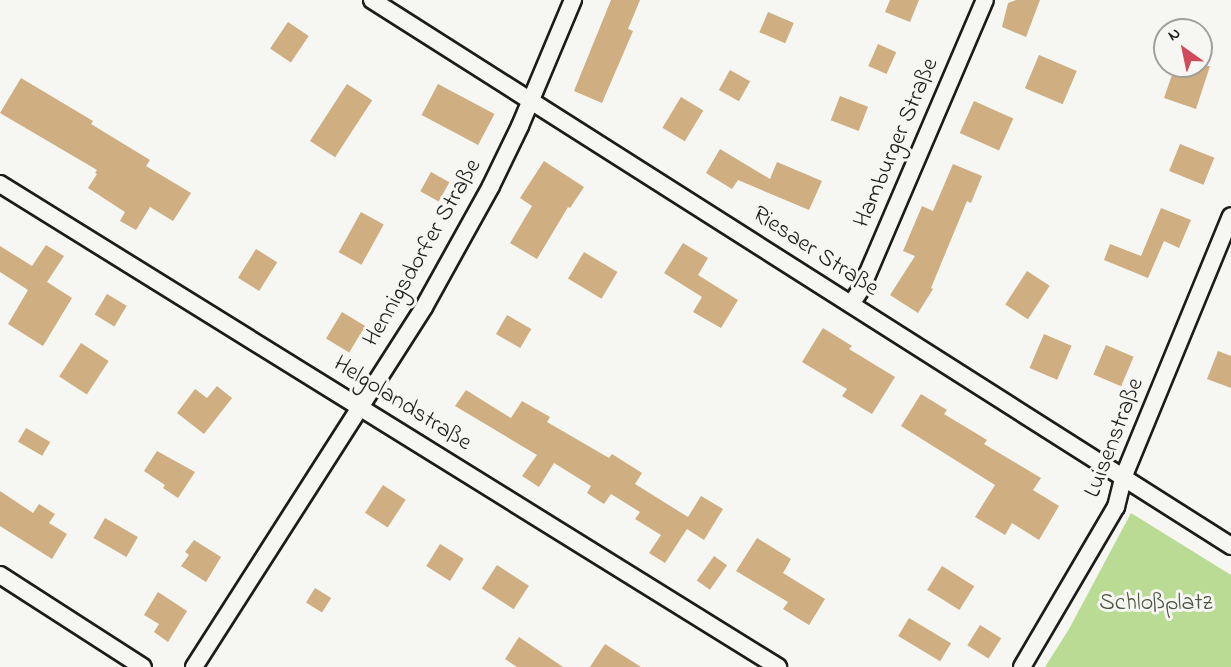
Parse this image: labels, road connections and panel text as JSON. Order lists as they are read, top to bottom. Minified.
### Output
{"streets":{"street":["Hamburger Straße","Riesaer Straße","Hennigsdorfer Straße","Helgolandstraße","Luisenstraße"]},"crossings":[["Hamburger Straße","Riesaer Straße"],["Riesaer Straße","Hennigsdorfer Straße"],["Riesaer Straße","Luisenstraße"],["Hennigsdorfer Straße","Helgolandstraße"]],"parks":["Schloßplatz"],"north":"top left"}
